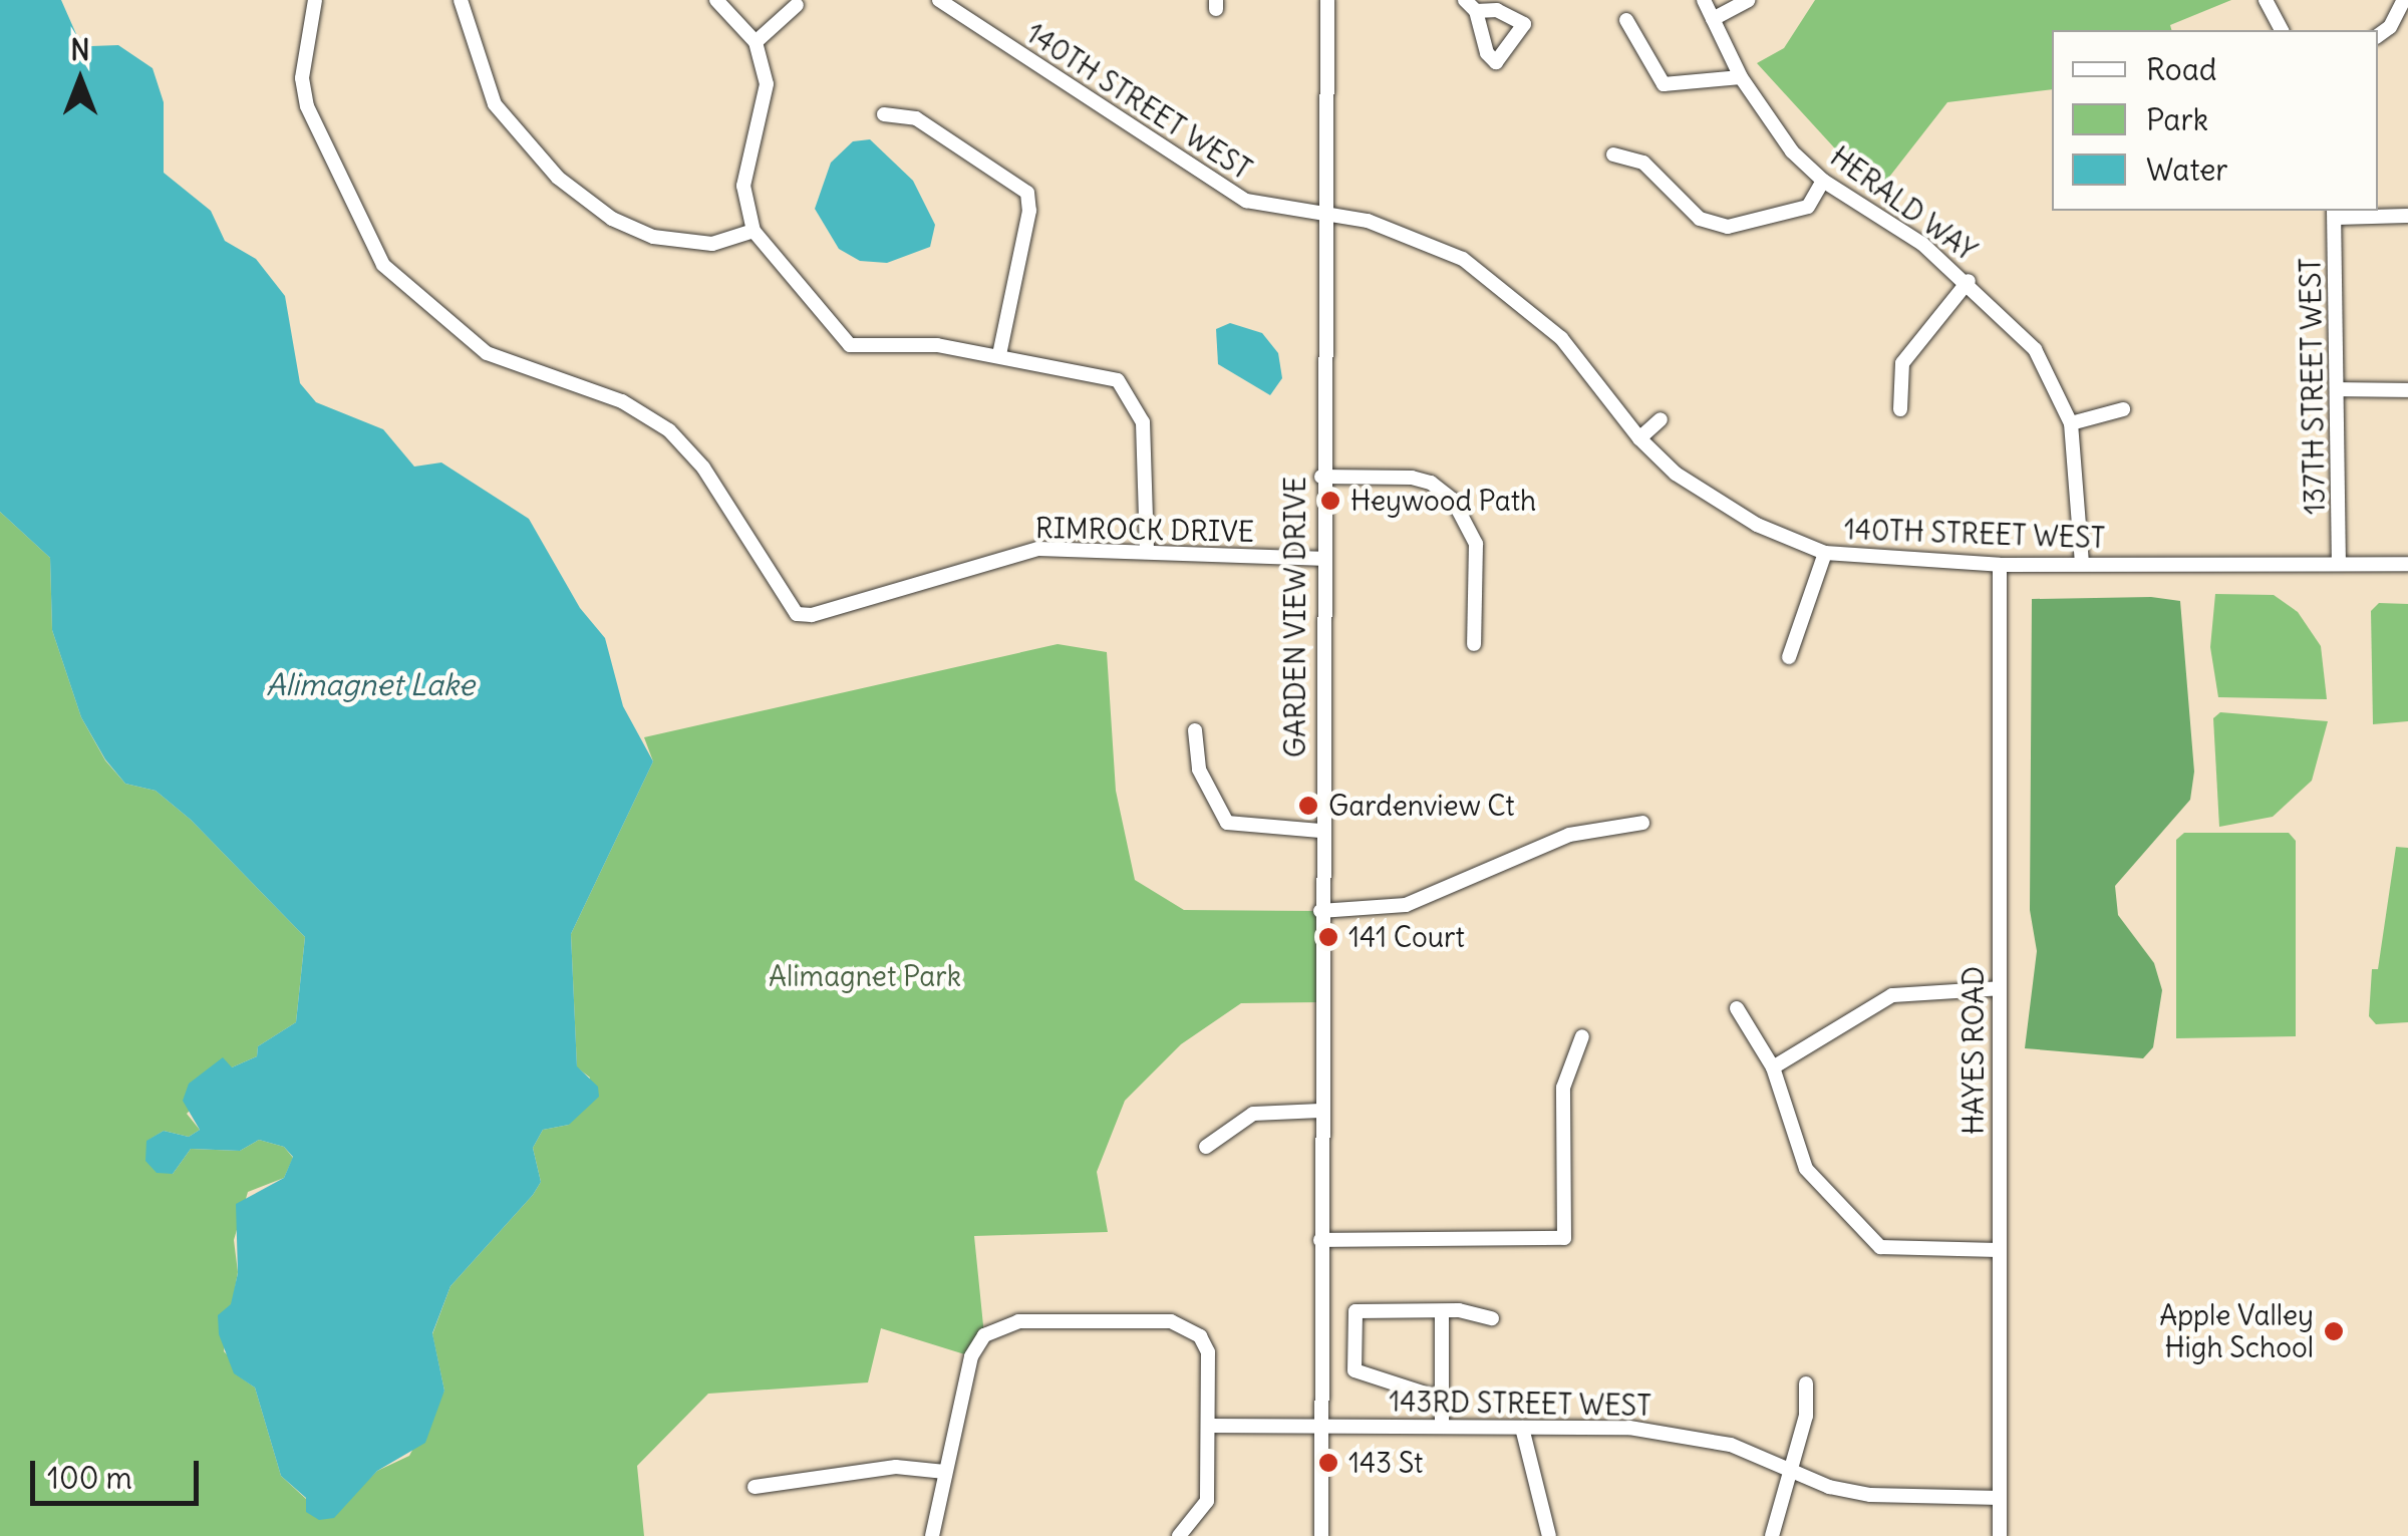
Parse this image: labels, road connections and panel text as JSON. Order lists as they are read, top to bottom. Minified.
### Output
{"streets":{"street":["140TH STREET WEST","HERALD WAY","137TH STREET WEST","RIMROCK DRIVE","GARDEN VIEW DRIVE","HAYES ROAD","143RD STREET WEST"]},"crossings":[["140TH STREET WEST","HERALD WAY"],["140TH STREET WEST","137TH STREET WEST"],["140TH STREET WEST","GARDEN VIEW DRIVE"],["140TH STREET WEST","HAYES ROAD"],["RIMROCK DRIVE","GARDEN VIEW DRIVE"],["GARDEN VIEW DRIVE","143RD STREET WEST"],["HAYES ROAD","143RD STREET WEST"]],"water":["Alimagnet Lake"],"parks":["Alimagnet Park"],"places":["Heywood Path","Gardenview Ct","141 Court","Apple Valley High School","143 St"],"legend":["Road","Park","Water"],"scale_bar":"100 m","north":"top"}
